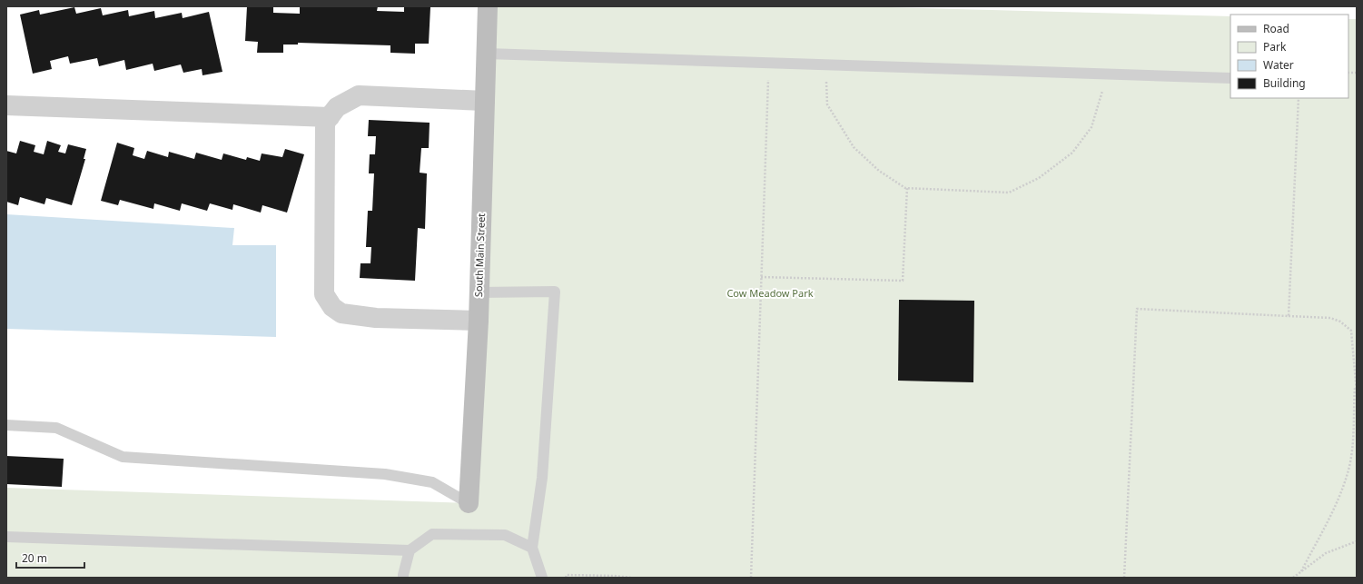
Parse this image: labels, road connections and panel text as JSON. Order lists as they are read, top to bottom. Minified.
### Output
{"streets":{"street":["South Main Street"]},"parks":["Cow Meadow Park"],"legend":["Road","Park","Water","Building"],"scale_bar":"20 m"}
